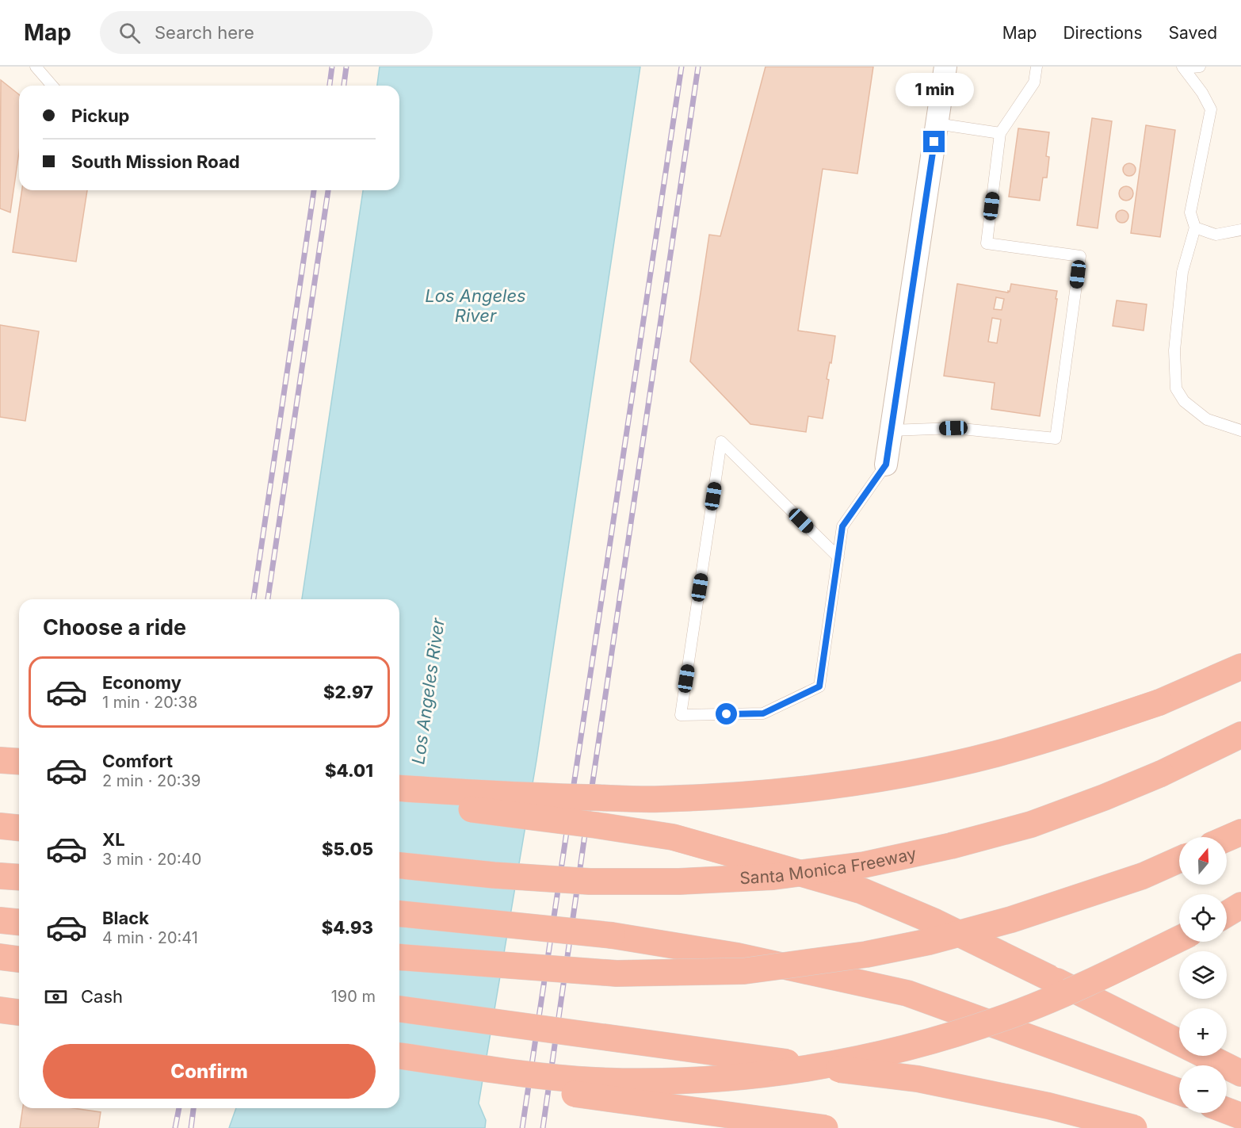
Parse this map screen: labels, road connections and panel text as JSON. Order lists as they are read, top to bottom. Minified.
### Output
{"streets":{"highway":["Santa Monica Freeway"]},"water":["Los Angeles River"],"north":"top","page":{"header":"Map","search":"Search here","nav":["Map","Directions","Saved"],"bubble":"1 min","banner":["Pickup","South Mission Road"],"heading":"Choose a ride","list":[{"name":"Economy","note":"1 min · 20:38","value":"$2.97"},{"name":"Comfort","note":"2 min · 20:39","value":"$4.01"},{"name":"XL","note":"3 min · 20:40","value":"$5.05"},{"name":"Black","note":"4 min · 20:41","value":"$4.93"}],"map_buttons":["+","−"],"pay":["Cash","190 m"],"buttons":"Confirm"}}
